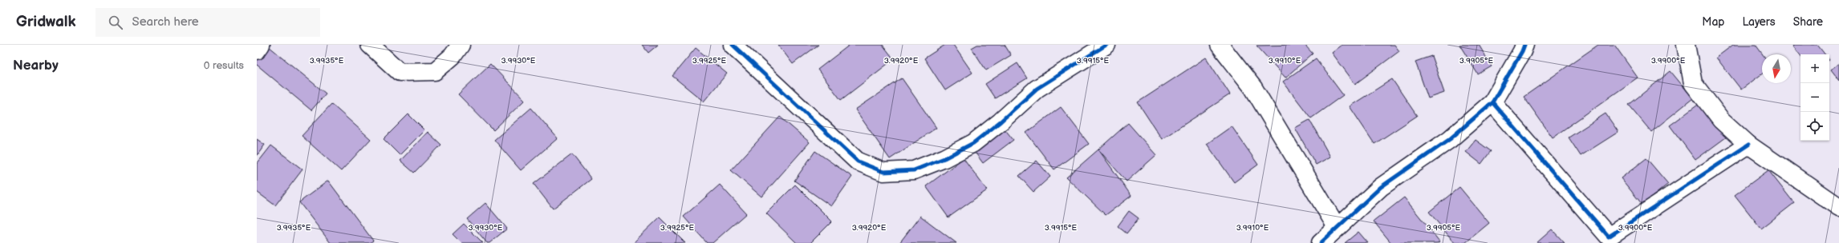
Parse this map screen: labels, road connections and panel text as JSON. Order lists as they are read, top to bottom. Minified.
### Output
{"north":"bottom","page":{"header":"Gridwalk","search":"Search here","nav":["Map","Layers","Share"],"heading":["Nearby","0 results"],"map_buttons":["+","−"]},"coordinates":["3.9935°E","3.9930°E","3.9925°E","3.9920°E","3.9915°E","3.9910°E","3.9905°E","3.9900°E"]}
